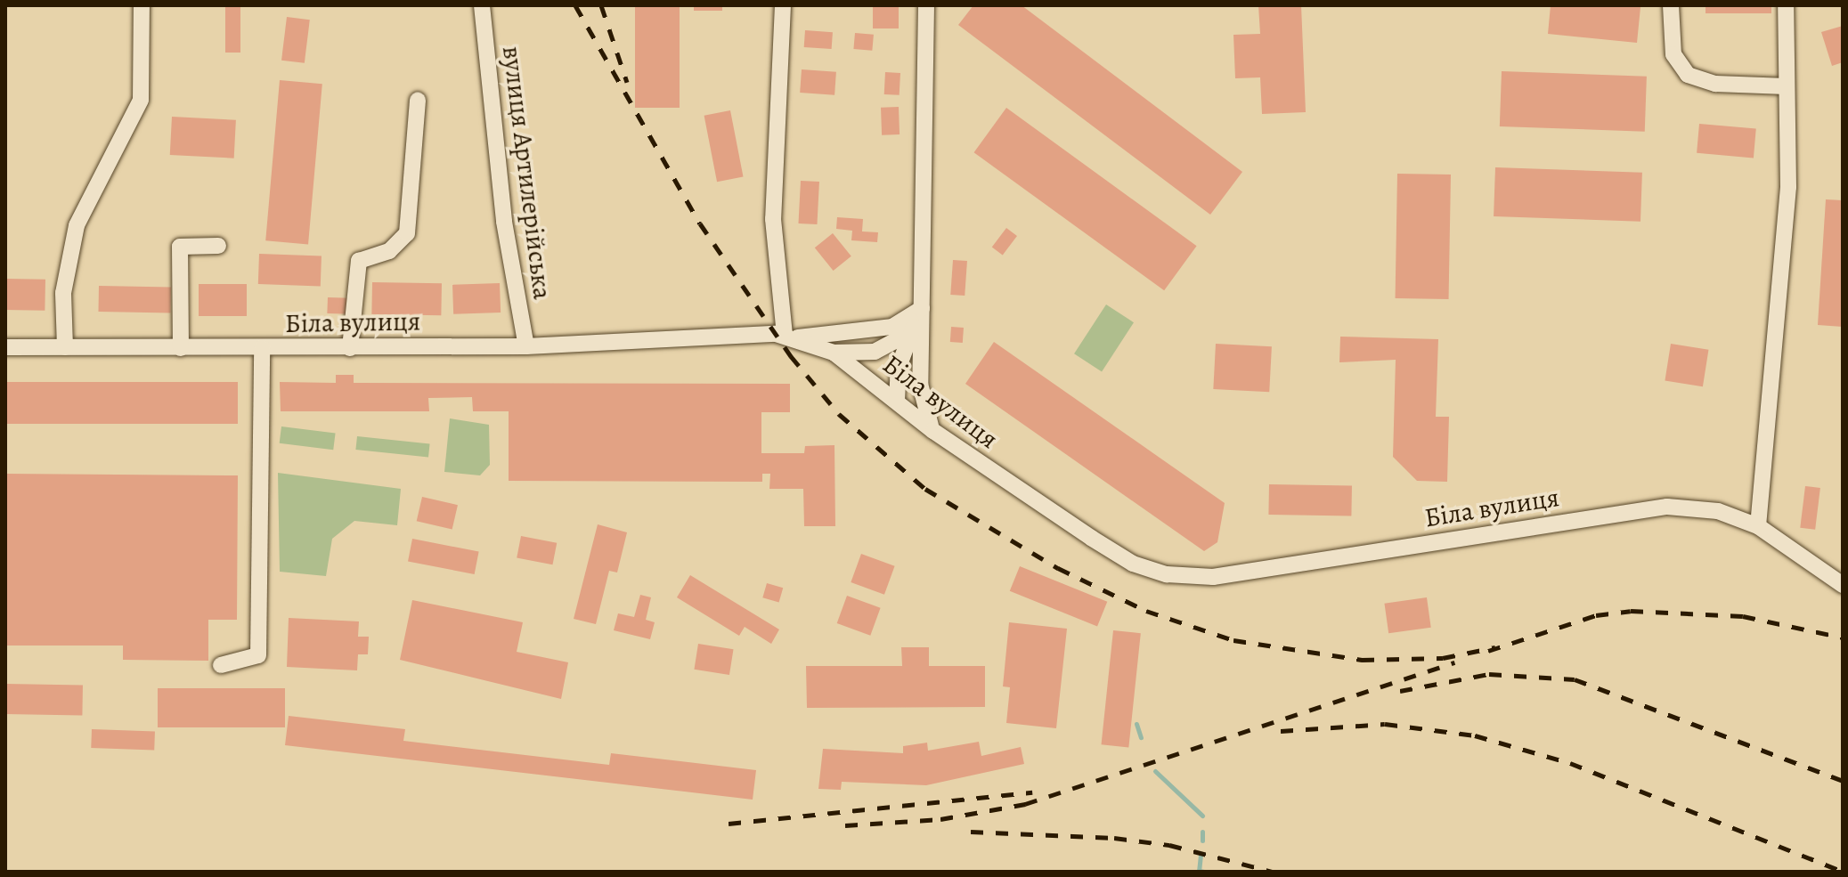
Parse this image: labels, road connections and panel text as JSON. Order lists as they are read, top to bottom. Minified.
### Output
{"streets":{"street":["вулиця Артилерійська","Біла вулиця"]},"crossings":[["вулиця Артилерійська","Біла вулиця"]]}
